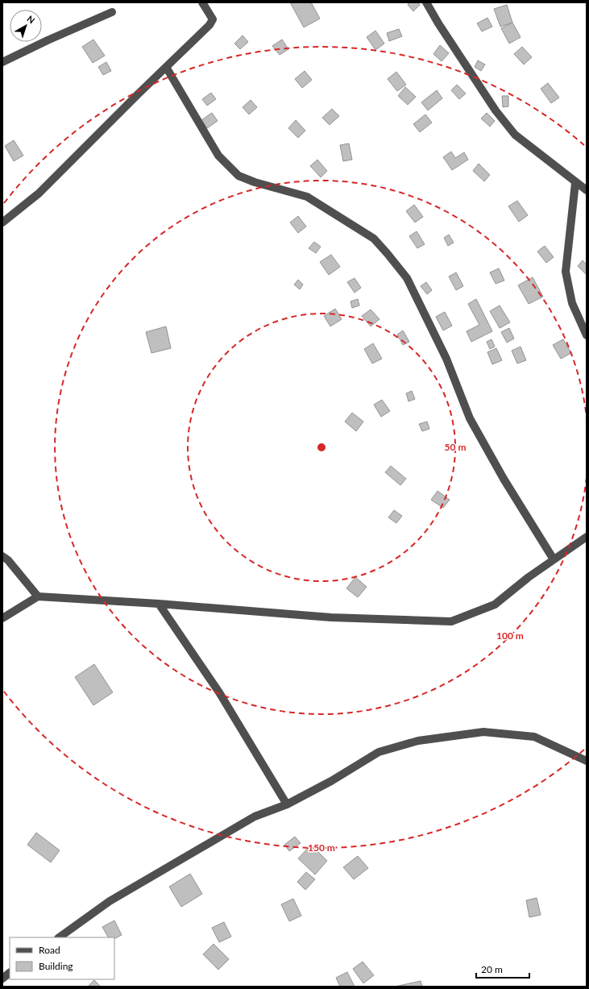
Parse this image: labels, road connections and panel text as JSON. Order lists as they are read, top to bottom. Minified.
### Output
{"legend":["Road","Building"],"scale_bar":"20 m","north":"top right","rings":["50 m","100 m","150 m"]}
